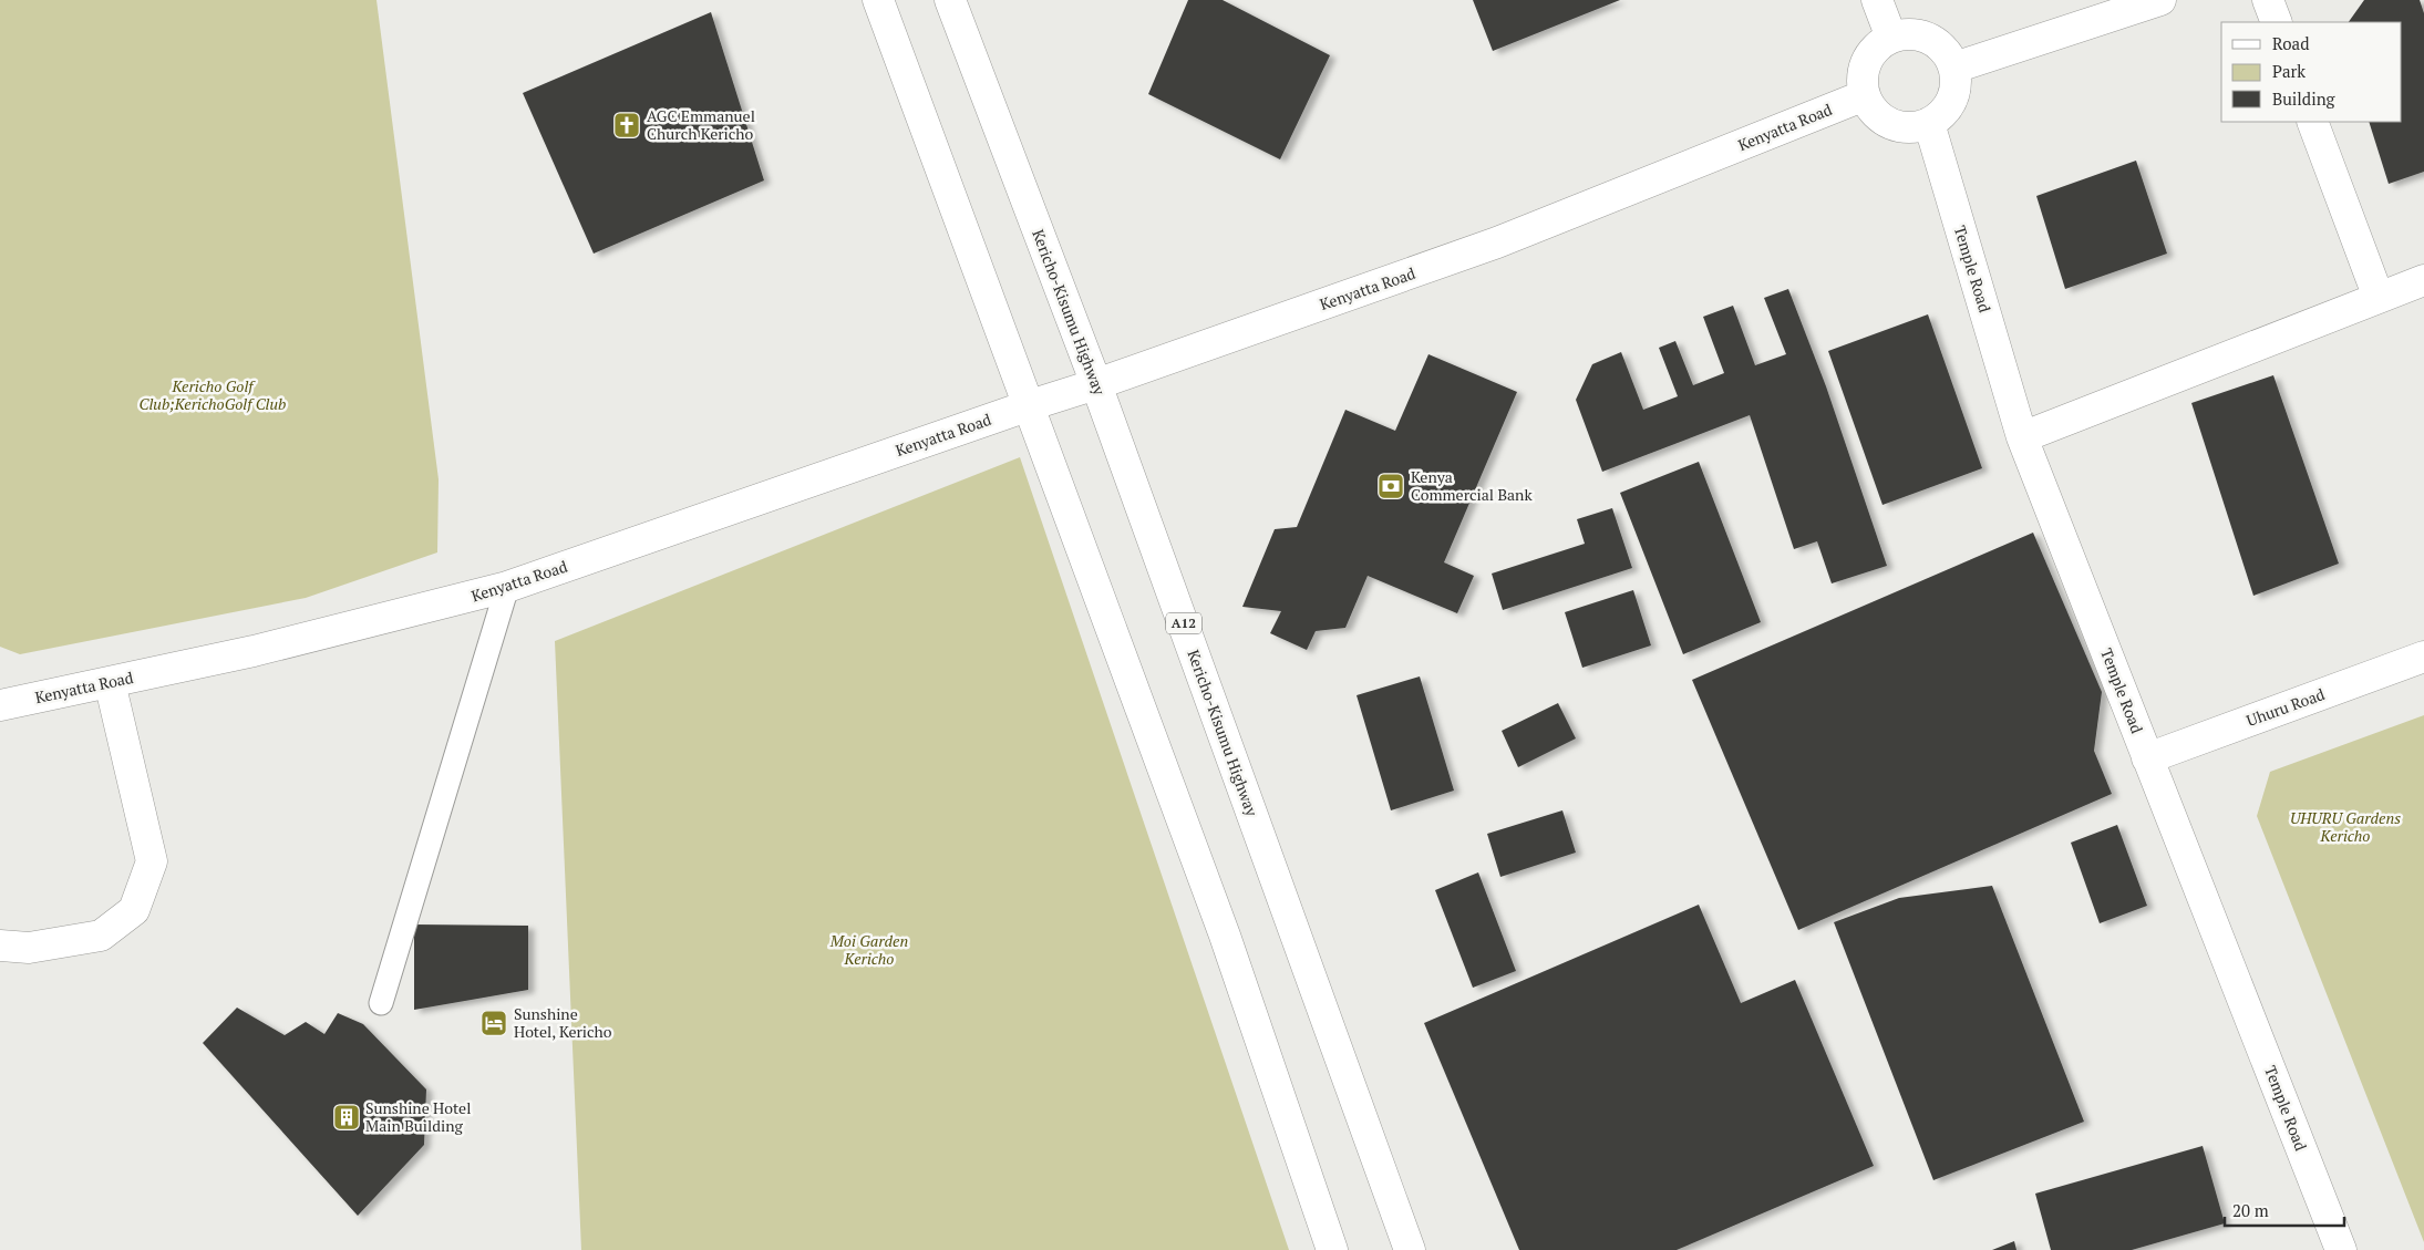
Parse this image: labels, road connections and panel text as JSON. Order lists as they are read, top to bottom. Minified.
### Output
{"streets":{"main road":["Kenyatta Road","Temple Road","Kericho-Kisumu Highway","A12","Uhuru Road"]},"crossings":[["Kenyatta Road","Temple Road"],["Kenyatta Road","Kericho-Kisumu Highway"],["Temple Road","Uhuru Road"]],"parks":["Kericho Golf Club;KerichoGolf Club","UHURU Gardens Kericho","Moi Garden Kericho"],"places":{"church":["AGC Emmanuel Church Kericho"],"bank":["Kenya Commercial Bank"],"hotel":["Sunshine Hotel, Kericho"],"building":["Sunshine Hotel Main Building"]},"legend":["Road","Park","Building"],"scale_bar":"20 m"}
